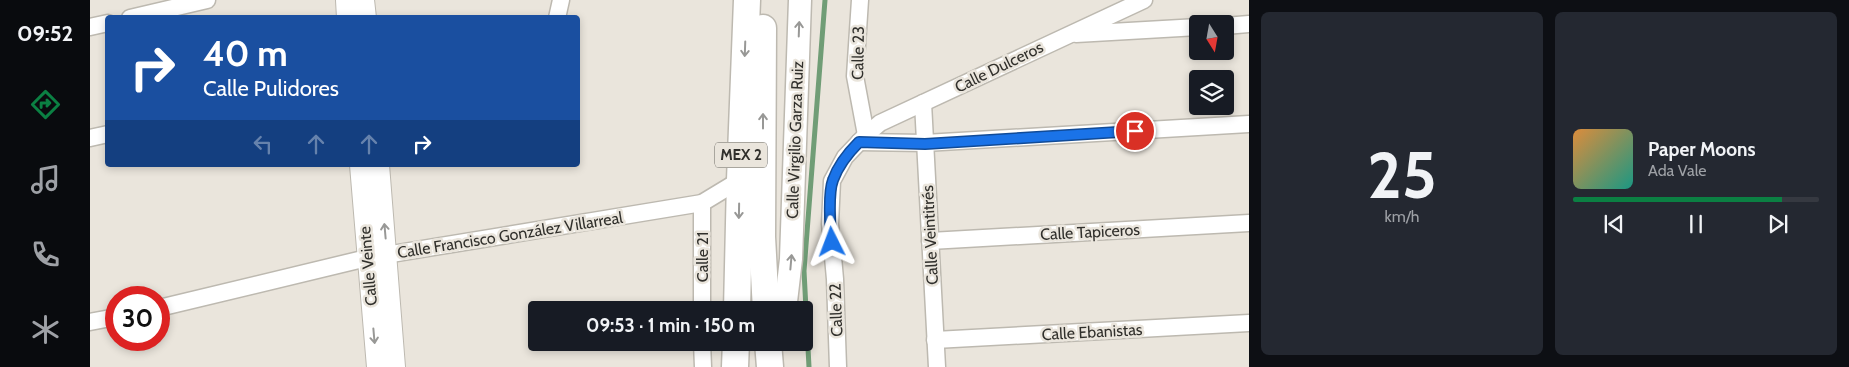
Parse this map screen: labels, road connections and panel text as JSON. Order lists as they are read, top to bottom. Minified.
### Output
{"streets":{"highway":["MEX 2"],"main road":["Calle Virgilio Garza Ruiz"],"street":["Calle 23","Calle Dulceros","Calle Tapiceros","Calle Francisco González Villarreal","Calle Veintitrés","Calle 21","Calle Veinte","Calle 22","Calle Ebanistas"]},"crossings":[["Calle 23","Calle Dulceros"],["Calle 23","Calle 22"],["Calle Dulceros","Calle Veintitrés"],["Calle Dulceros","Calle 22"],["MEX 2","Calle Francisco González Villarreal"],["Calle Tapiceros","Calle Veintitrés"],["Calle Francisco González Villarreal","Calle 21"],["Calle Francisco González Villarreal","Calle Veinte"],["Calle Veintitrés","Calle Ebanistas"]],"one_way":["Calle Virgilio Garza Ruiz"],"north":"bottom","page":{"tabs":"09:52","tile":["25","km/h"],"turn":["40 m","Calle Pulidores"],"song":["Paper Moons","Ada Vale"],"limit":"30","trip":"09:53 · 1 min · 150 m"}}
